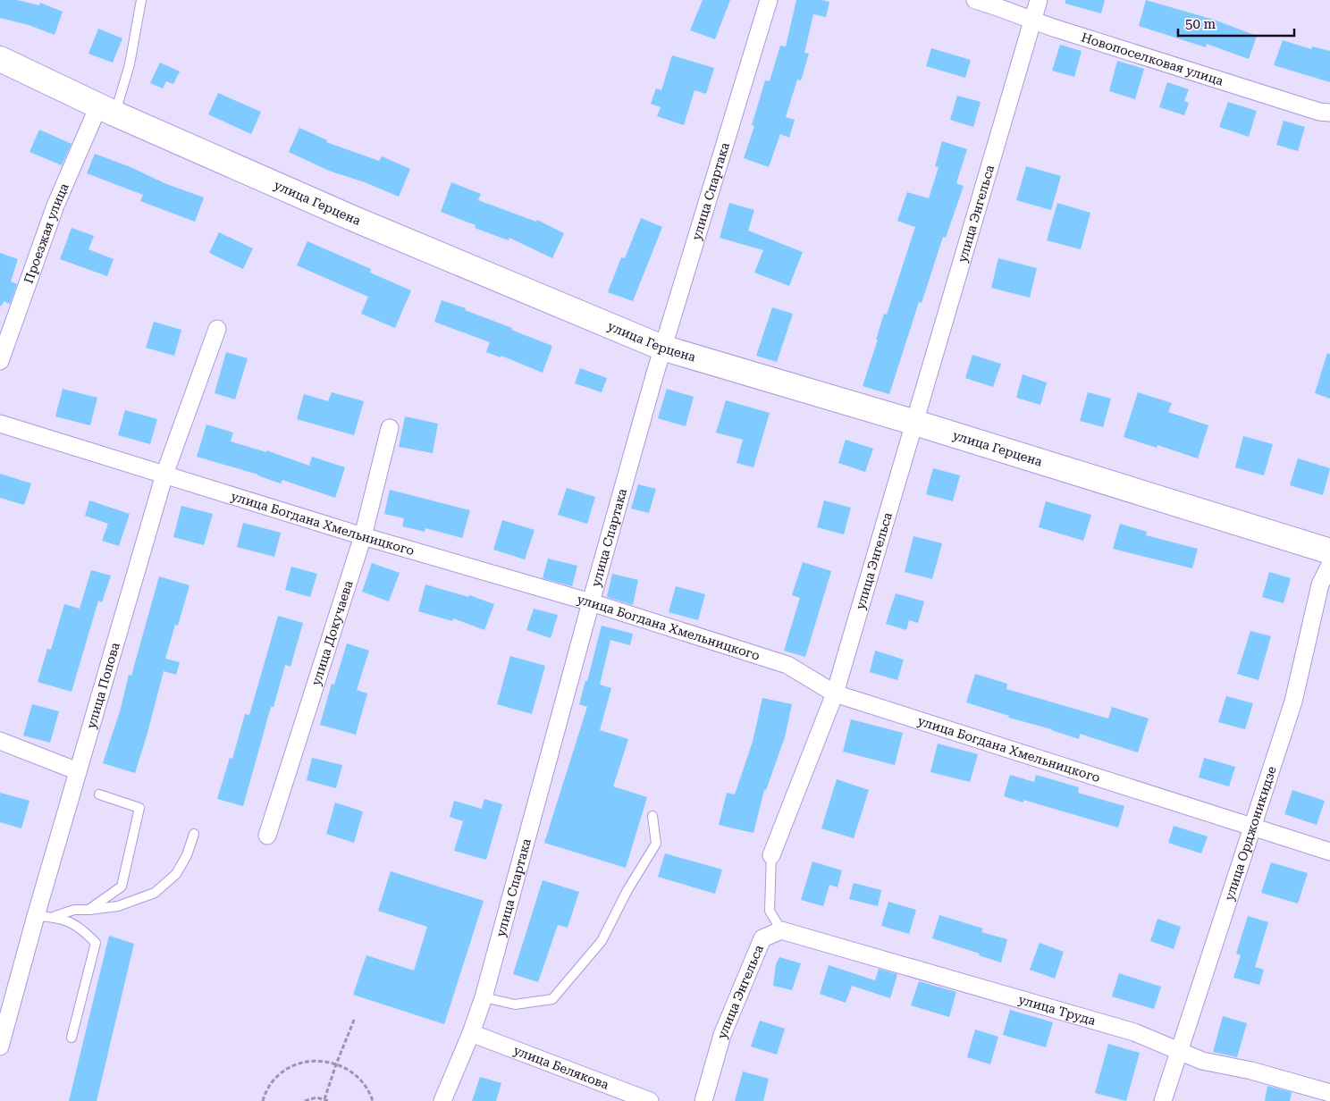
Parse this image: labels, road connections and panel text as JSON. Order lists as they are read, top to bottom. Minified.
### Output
{"streets":{"street":["Новопоселковая улица","улица Спартака","улица Герцена","улица Энгельса","Проезжая улица","улица Богдана Хмельницкого","улица Докучаева","улица Попова","улица Орджоникидзе","улица Труда","улица Белякова"]},"crossings":[["Новопоселковая улица","улица Энгельса"],["улица Спартака","улица Герцена"],["улица Спартака","улица Богдана Хмельницкого"],["улица Спартака","улица Белякова"],["улица Герцена","улица Энгельса"],["улица Герцена","Проезжая улица"],["улица Энгельса","улица Богдана Хмельницкого"],["улица Энгельса","улица Труда"],["улица Богдана Хмельницкого","улица Докучаева"],["улица Богдана Хмельницкого","улица Попова"],["улица Богдана Хмельницкого","улица Орджоникидзе"],["улица Орджоникидзе","улица Труда"]],"scale_bar":"50 m"}
